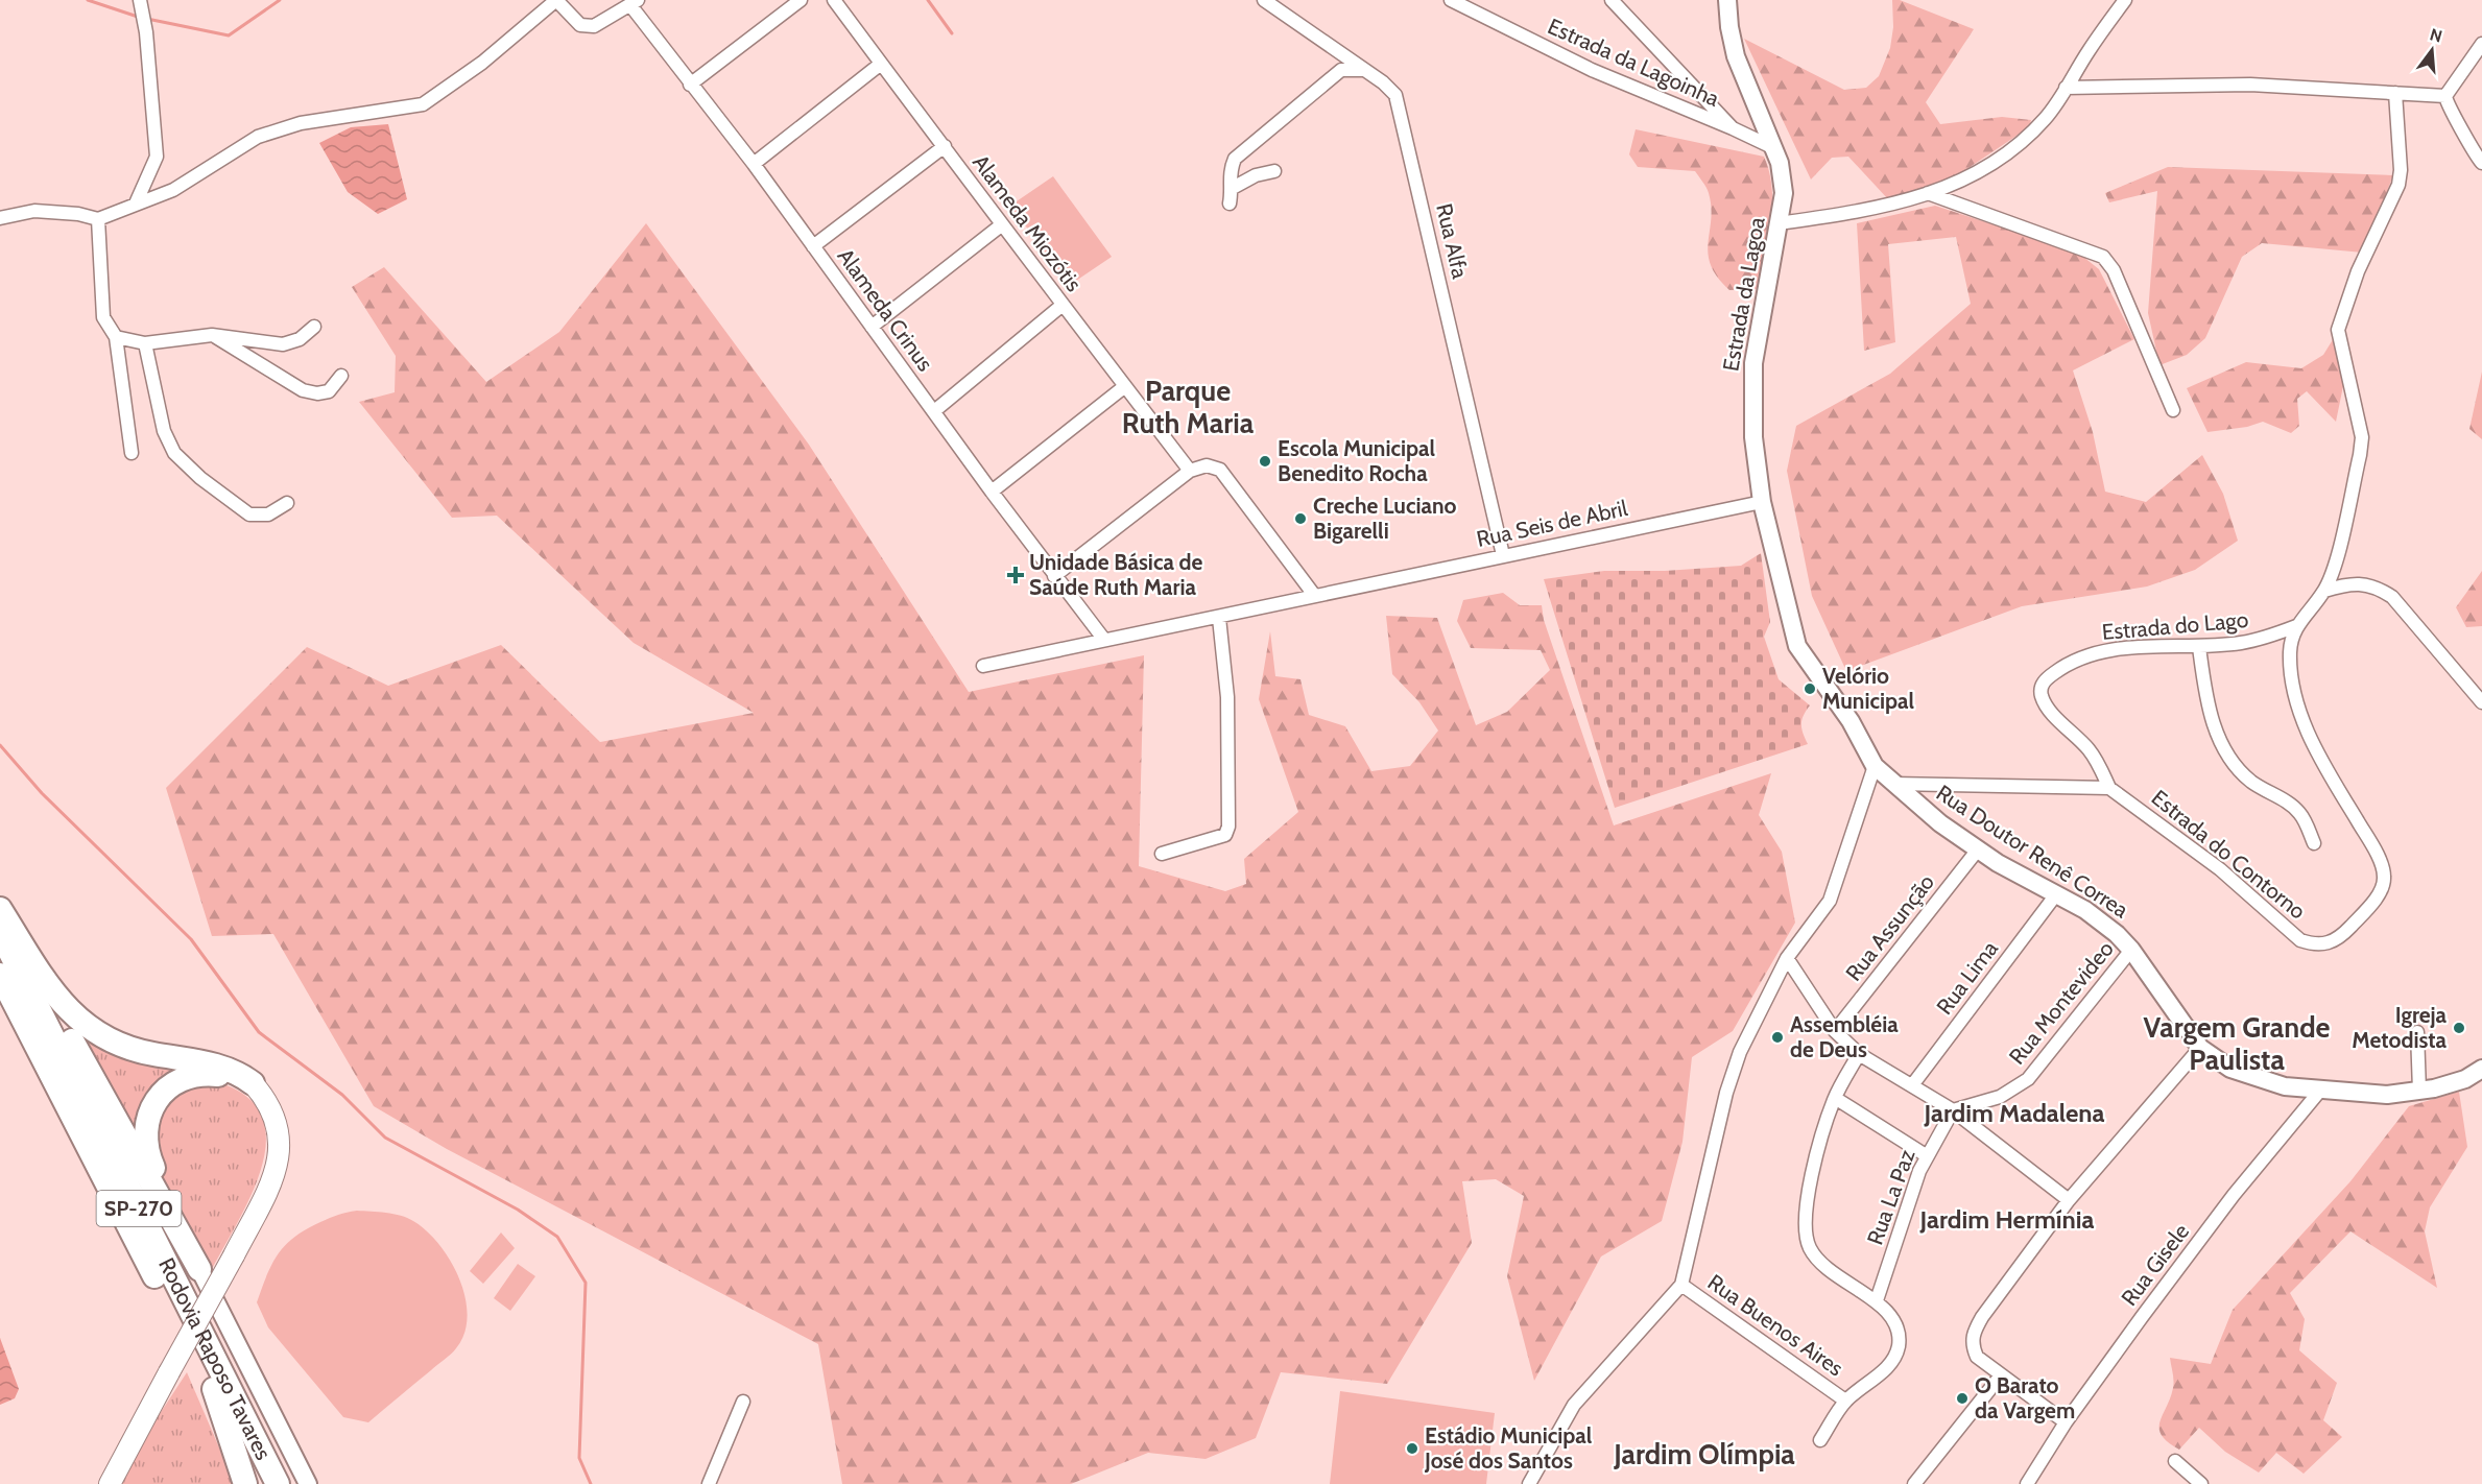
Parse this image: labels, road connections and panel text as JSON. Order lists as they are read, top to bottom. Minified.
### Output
{"streets":{"highway":["SP-270","Rodovia Raposo Tavares"],"street":["Estrada da Lagoinha","Alameda Miozótis","Rua Alfa","Estrada da Lagoa","Alameda Crinus","Rua Seis de Abril","Estrada do Lago","Rua Doutor Renê Correa","Estrada do Contorno","Rua Assunção","Rua Lima","Rua Montevideo","Rua La Paz","Rua Gisele","Rua Buenos Aires"]},"crossings":[["Estrada da Lagoinha","Estrada da Lagoa"],["Rua Alfa","Rua Seis de Abril"],["Estrada da Lagoa","Rua Seis de Abril"],["Estrada da Lagoa","Rua Doutor Renê Correa"],["Alameda Crinus","Rua Seis de Abril"],["Estrada do Lago","Estrada do Contorno"],["Rua Doutor Renê Correa","Rua Assunção"],["Rua Doutor Renê Correa","Rua Lima"],["Rua Doutor Renê Correa","Rua Montevideo"],["Rua Doutor Renê Correa","Rua Gisele"],["Rua Montevideo","Rua La Paz"]],"districts":["Parque Ruth Maria","Vargem Grande Paulista","Jardim Madalena","Jardim Hermínia","Jardim Olímpia"],"places":{"other":["Escola Municipal Benedito Rocha","Creche Luciano Bigarelli","Velório Municipal","Igreja Metodista","Assembléia de Deus","O Barato da Vargem","Estádio Municipal José dos Santos"],"health":["Unidade Básica de Saúde Ruth Maria"]},"north":"top"}
